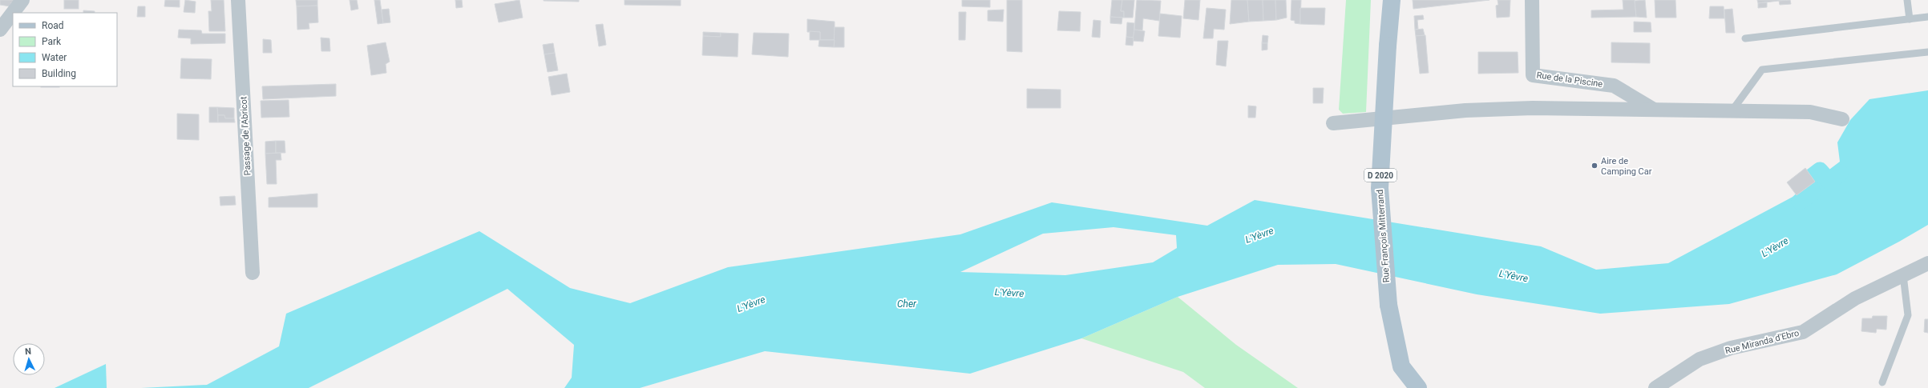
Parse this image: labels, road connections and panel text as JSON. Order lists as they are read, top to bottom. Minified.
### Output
{"streets":{"main road":["D 2020","Rue François Mitterrand"],"street":["Rue de la Piscine","Passage de l'Abricot","Rue Miranda d'Ebro"]},"water":["L'Yèvre","Cher"],"places":["Aire de Camping Car"],"legend":["Road","Park","Water","Building"],"north":"top"}
